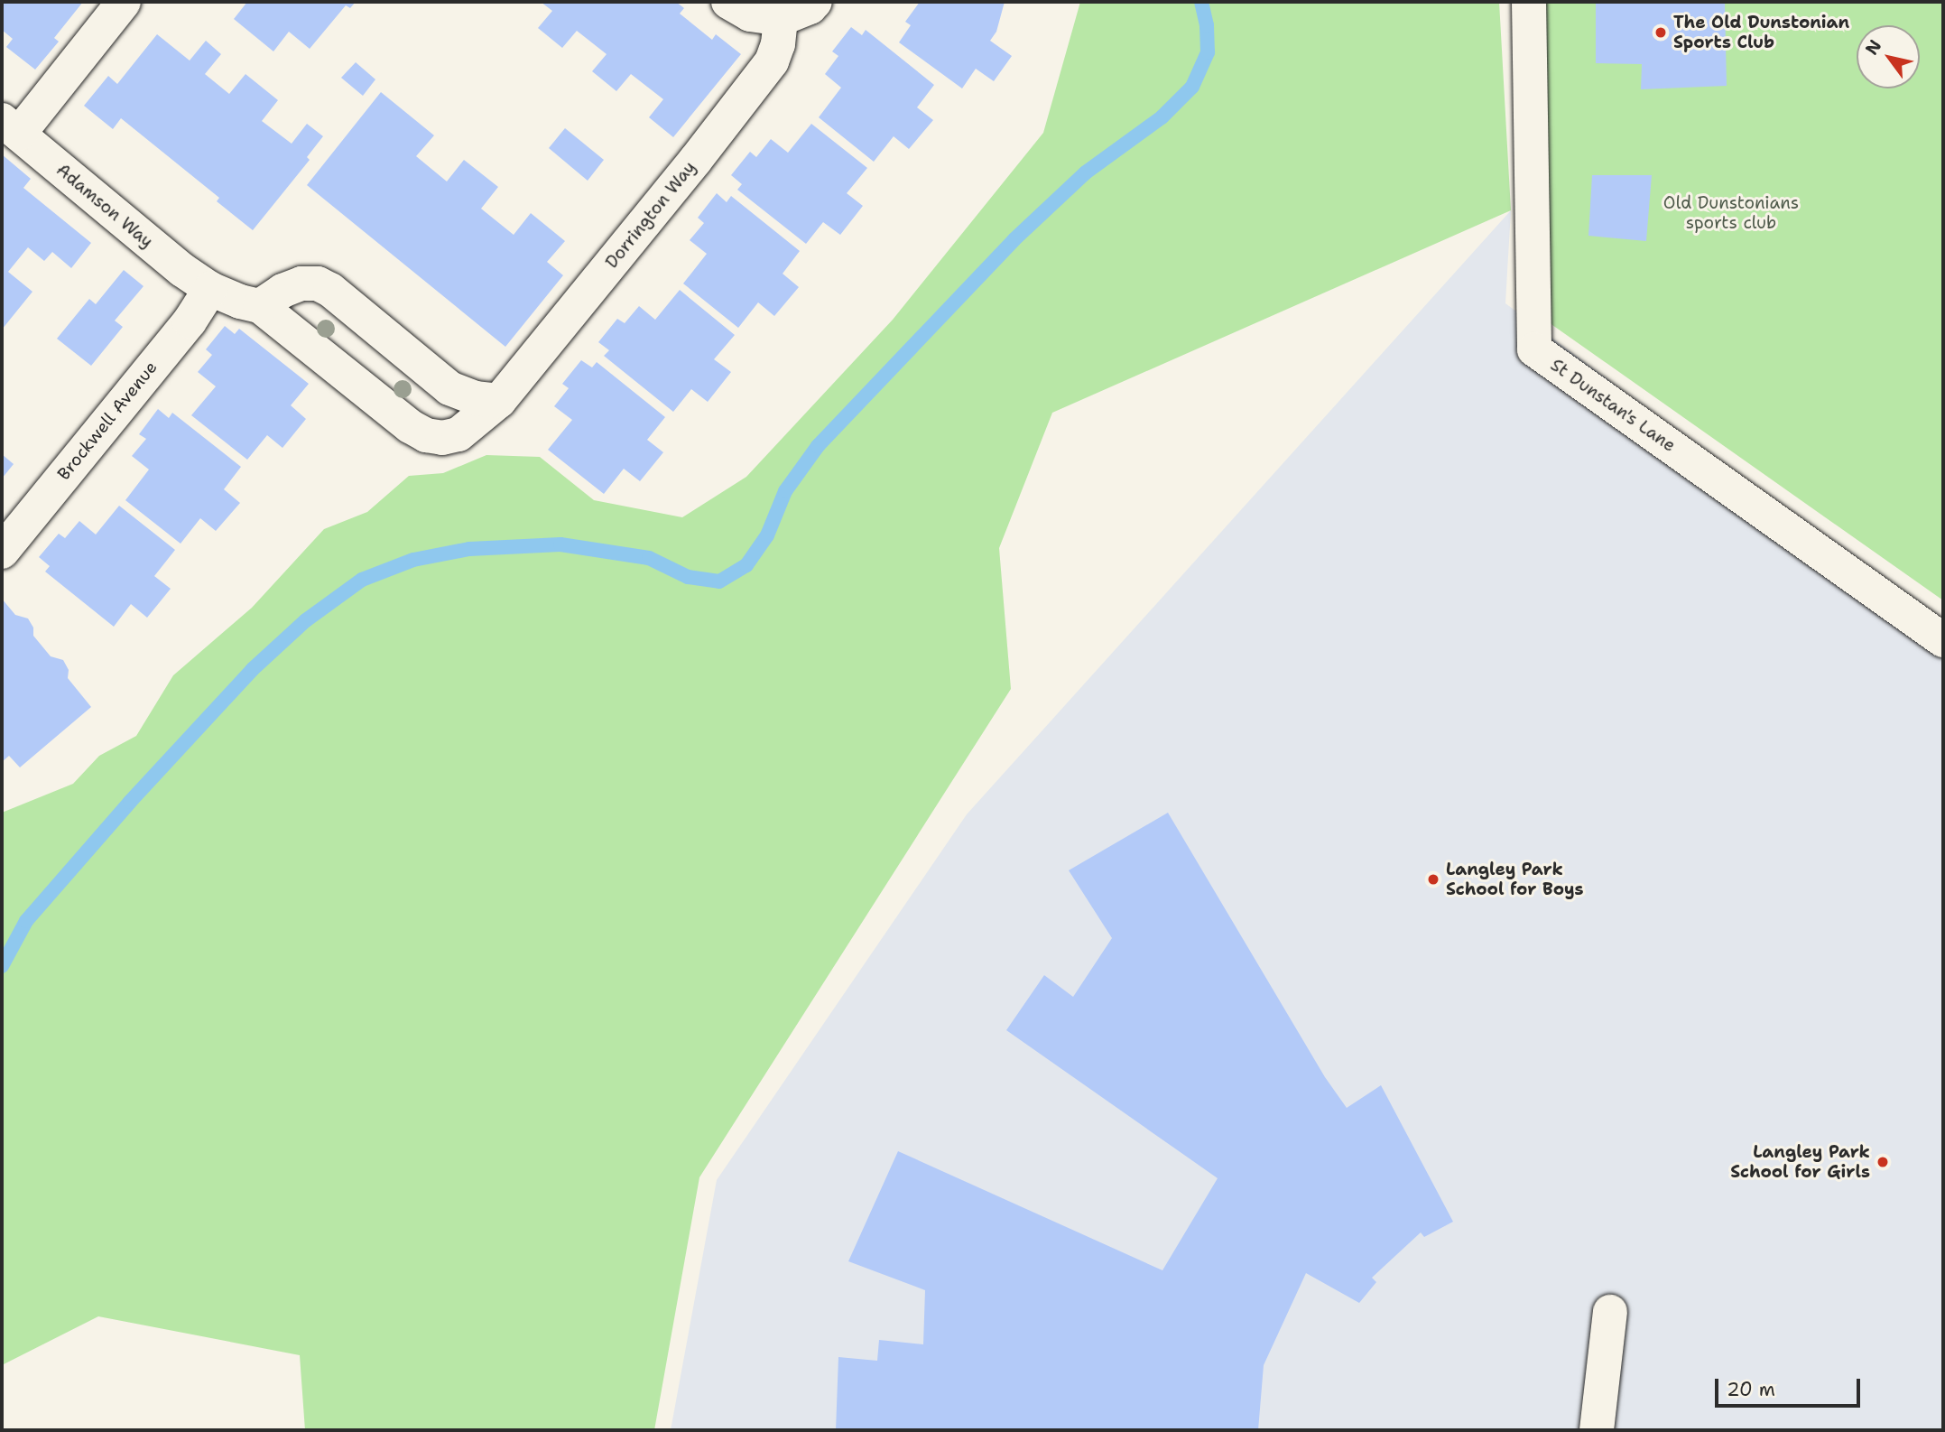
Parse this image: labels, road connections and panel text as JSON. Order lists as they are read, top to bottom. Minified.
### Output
{"streets":{"street":["Adamson Way","Dorrington Way","St Dunstan's Lane","Brockwell Avenue"]},"crossings":[["Adamson Way","Dorrington Way"],["Adamson Way","Brockwell Avenue"],["Dorrington Way","Brockwell Avenue"]],"parks":["Old Dunstonians sports club"],"places":["The Old Dunstonian Sports Club","Langley Park School for Boys","Langley Park School for Girls"],"scale_bar":"20 m","north":"top left"}
